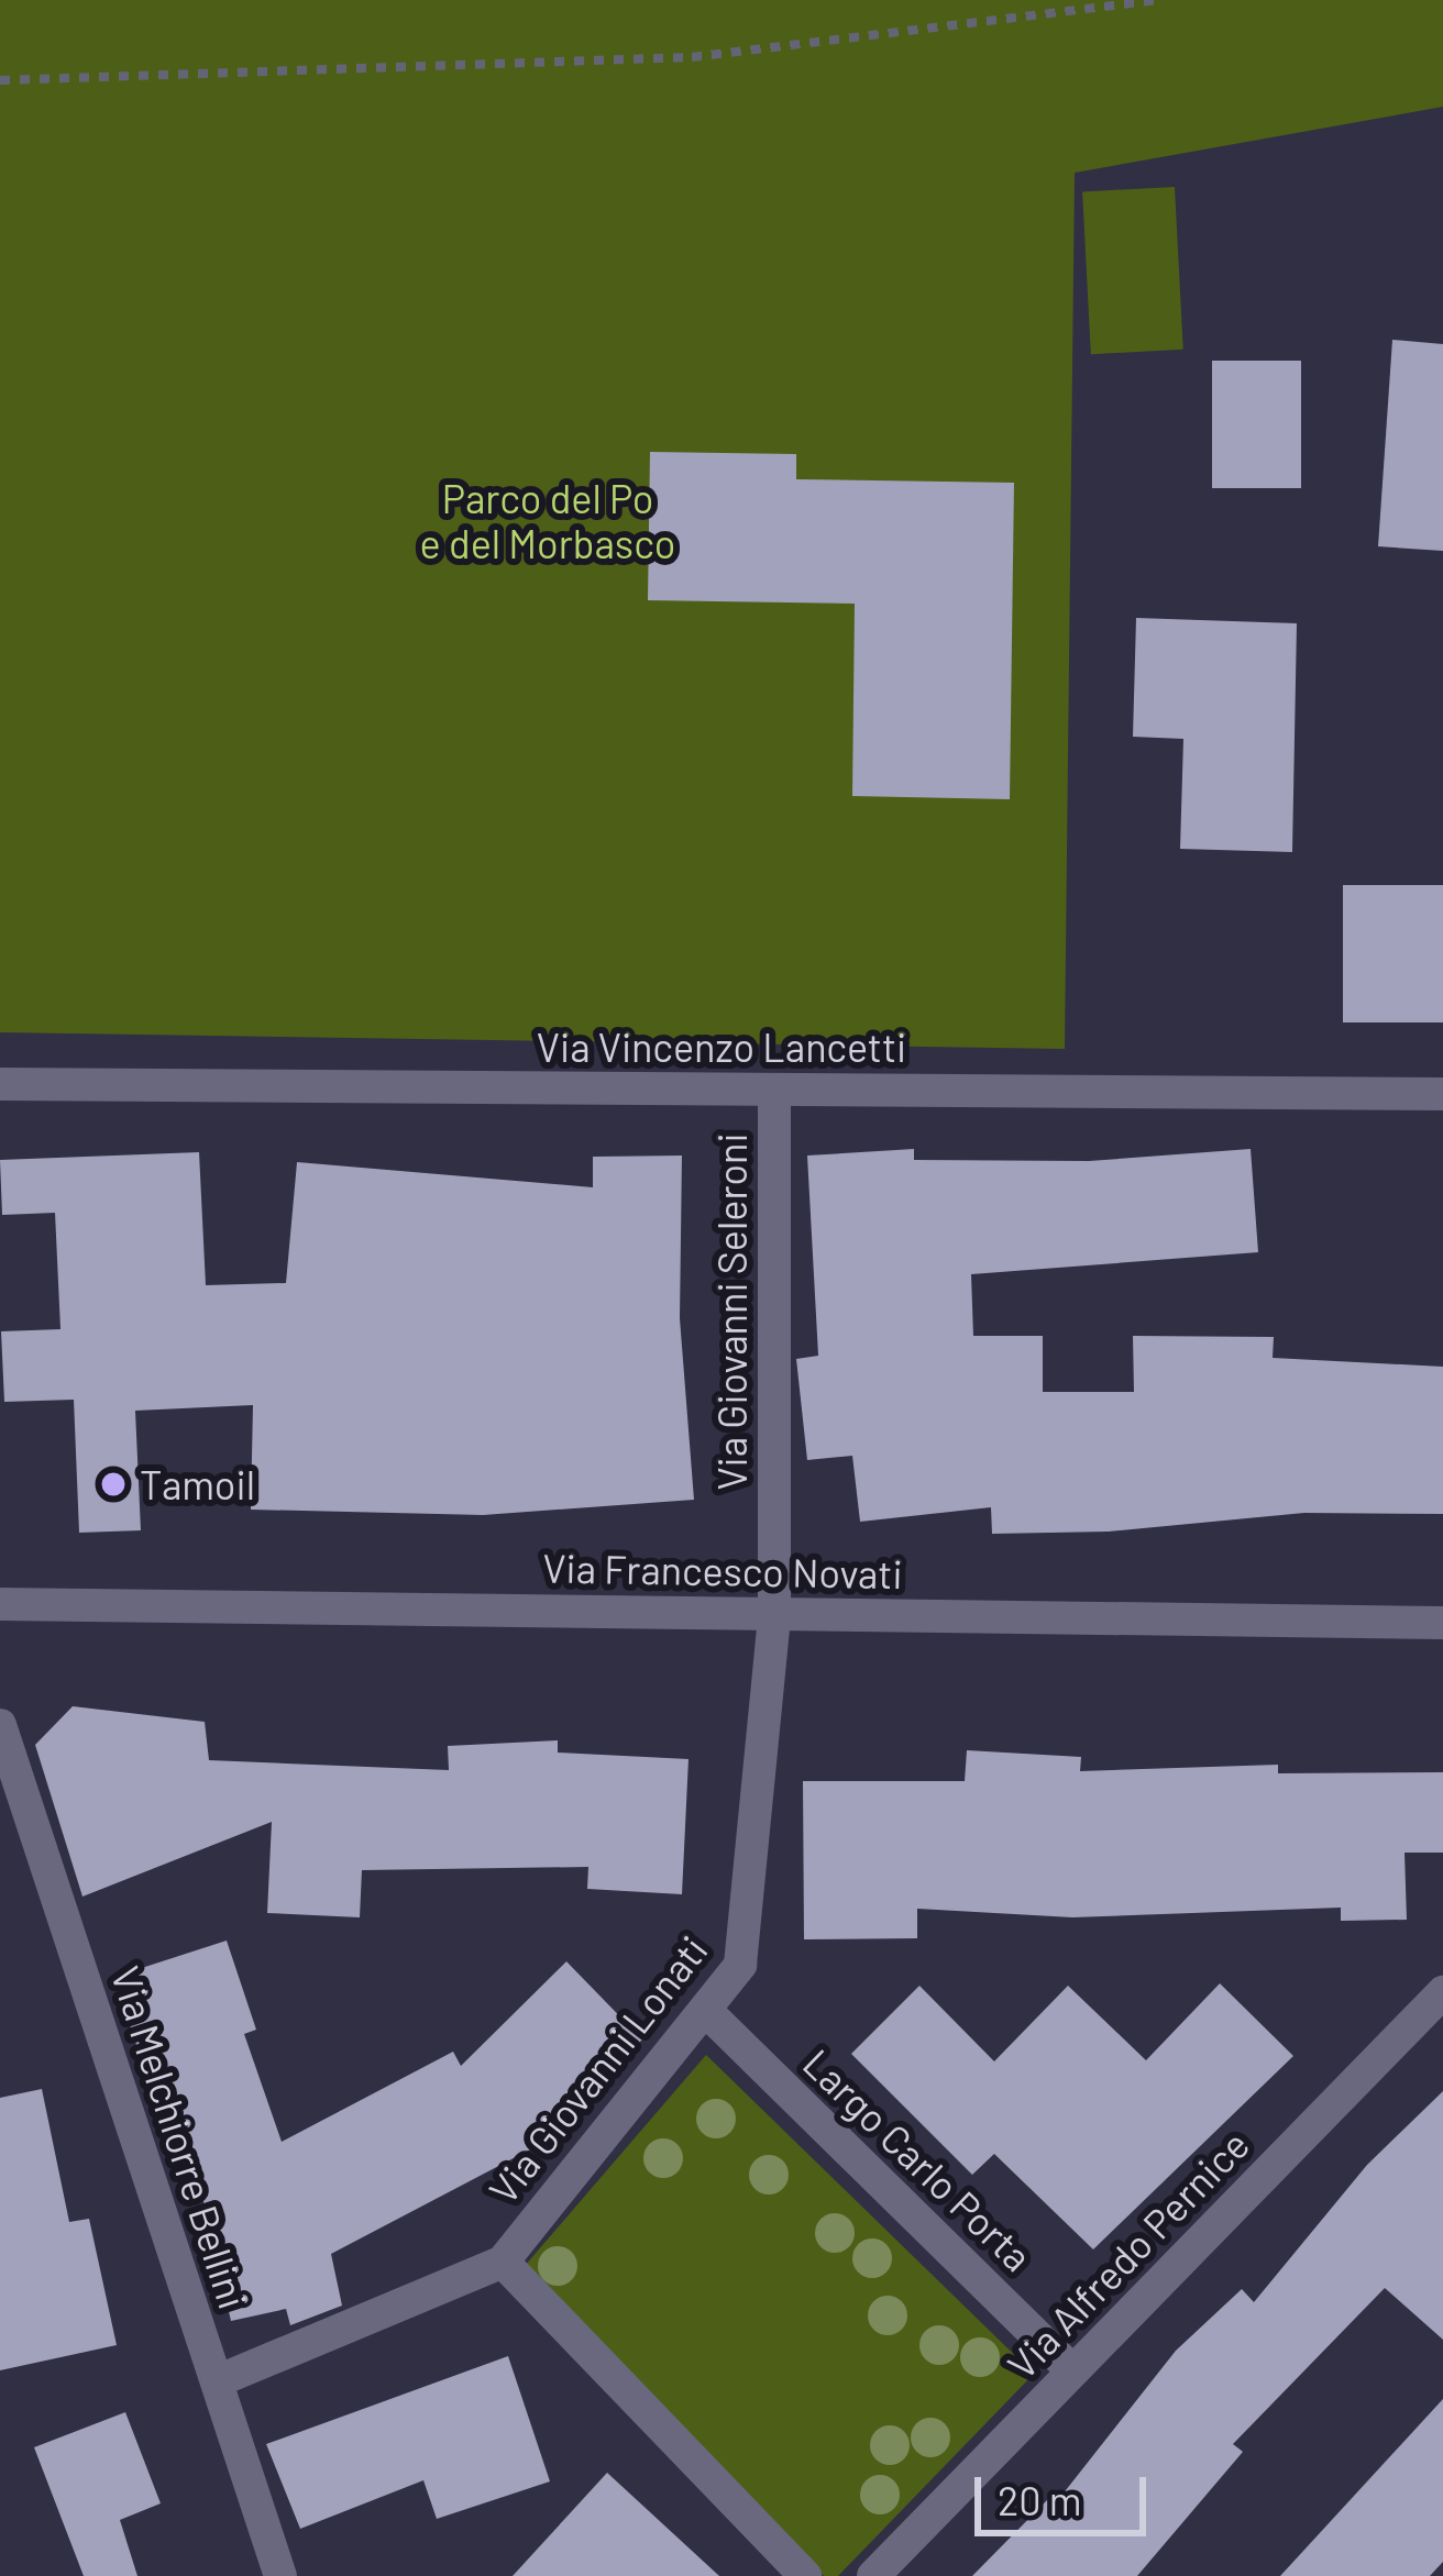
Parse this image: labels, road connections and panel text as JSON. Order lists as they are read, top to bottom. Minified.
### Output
{"streets":{"street":["Via Vincenzo Lancetti","Via Giovanni Seleroni","Via Francesco Novati","Via Giovanni Lonati","Via Melchiorre Bellini","Largo Carlo Porta","Via Alfredo Pernice"]},"crossings":[["Via Vincenzo Lancetti","Via Giovanni Seleroni"],["Via Giovanni Seleroni","Via Francesco Novati"],["Via Giovanni Seleroni","Via Giovanni Lonati"],["Via Francesco Novati","Via Giovanni Lonati"],["Via Giovanni Lonati","Via Melchiorre Bellini"],["Via Giovanni Lonati","Largo Carlo Porta"],["Largo Carlo Porta","Via Alfredo Pernice"]],"parks":["Parco del Po e del Morbasco"],"places":["Tamoil"],"scale_bar":"20 m"}
